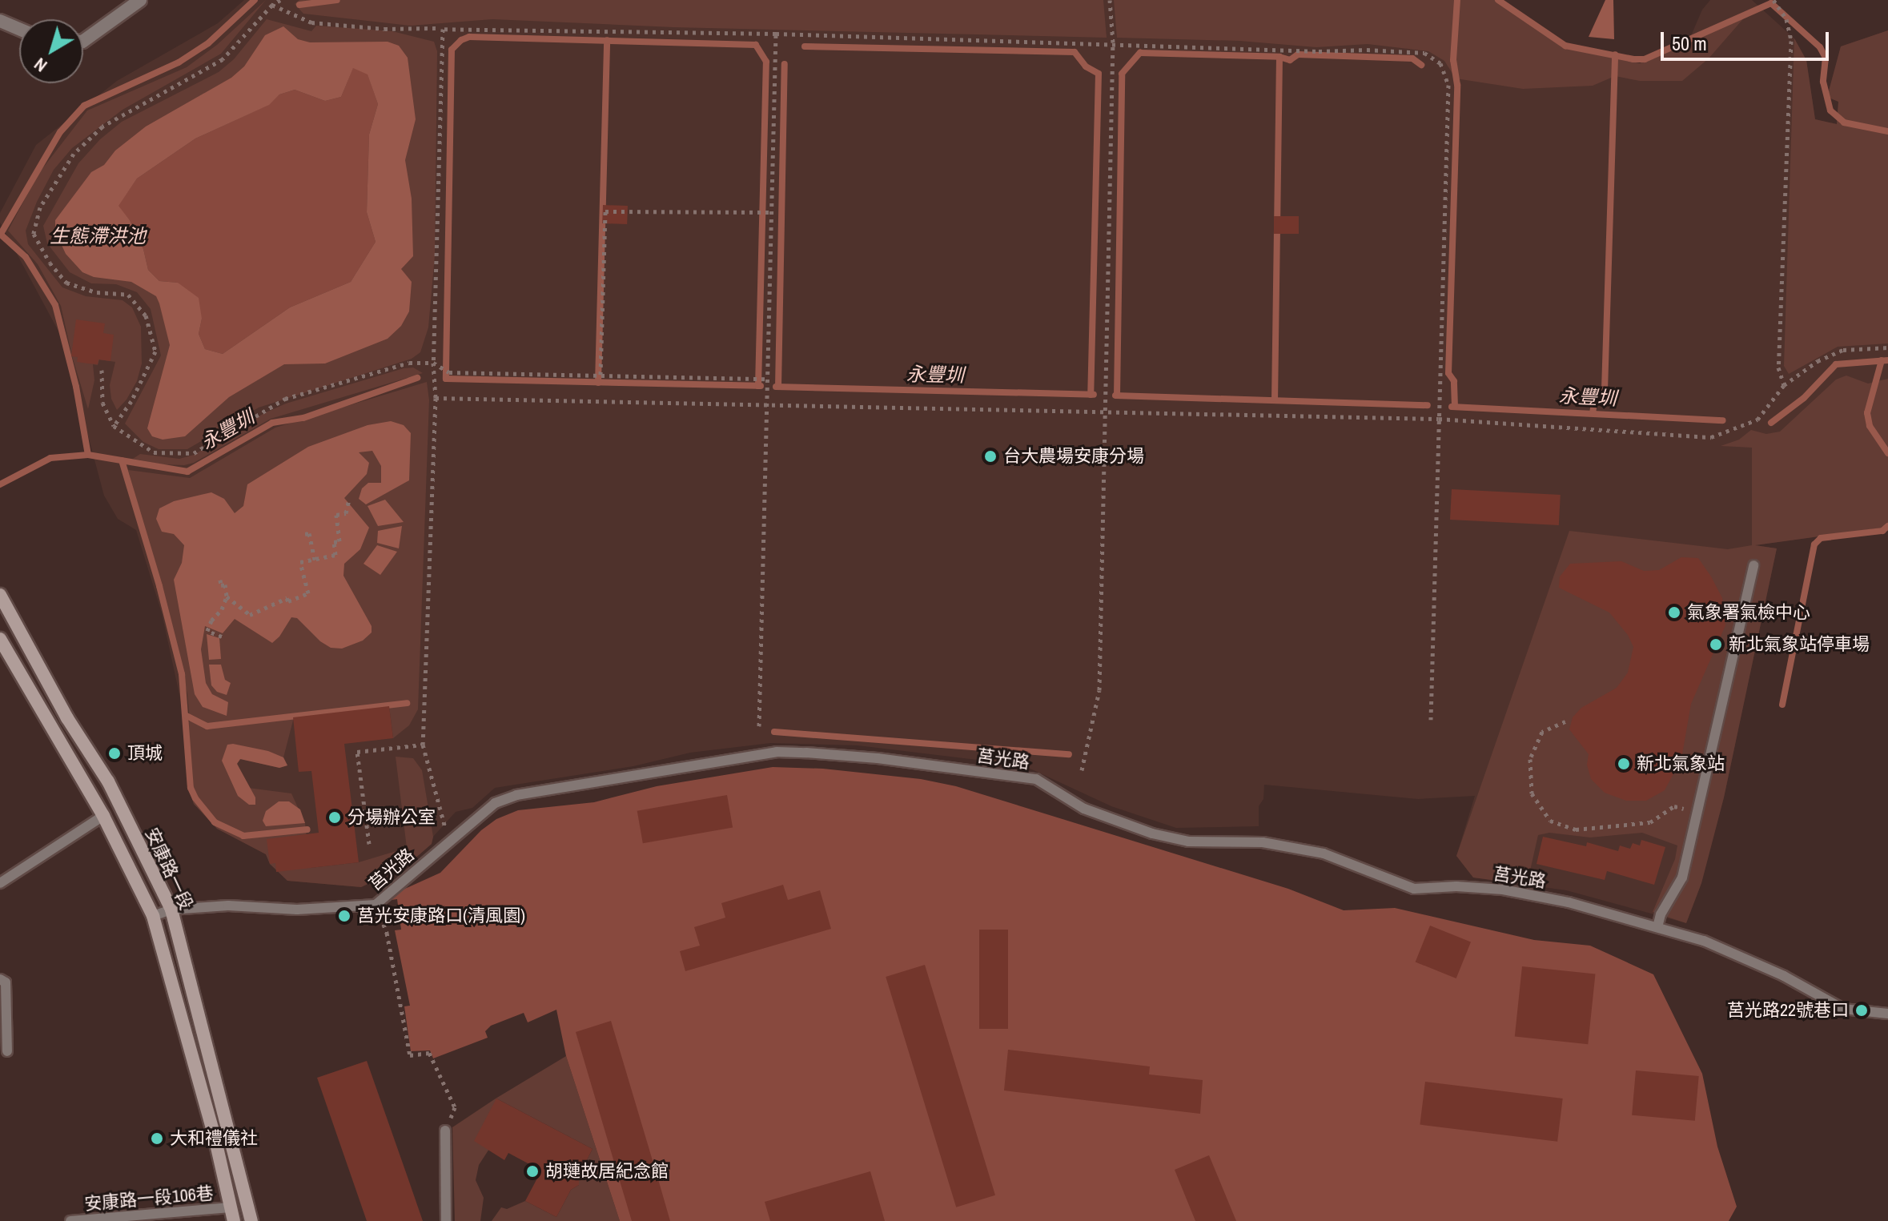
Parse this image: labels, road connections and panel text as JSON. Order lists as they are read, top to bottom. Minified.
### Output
{"streets":{"main road":["安康路一段"],"lane":["莒光路","安康路一段106巷"]},"crossings":[["莒光路","安康路一段"],["安康路一段","安康路一段106巷"]],"water":["生態滯洪池","永豐圳"],"places":["台大農場安康分場","氣象署氣檢中心","新北氣象站停車場","頂城","新北氣象站","分場辦公室","莒光安康路口(清風園)","莒光路22號巷口","大和禮儀社","胡璉故居紀念館"],"scale_bar":"50 m","north":"bottom left"}
